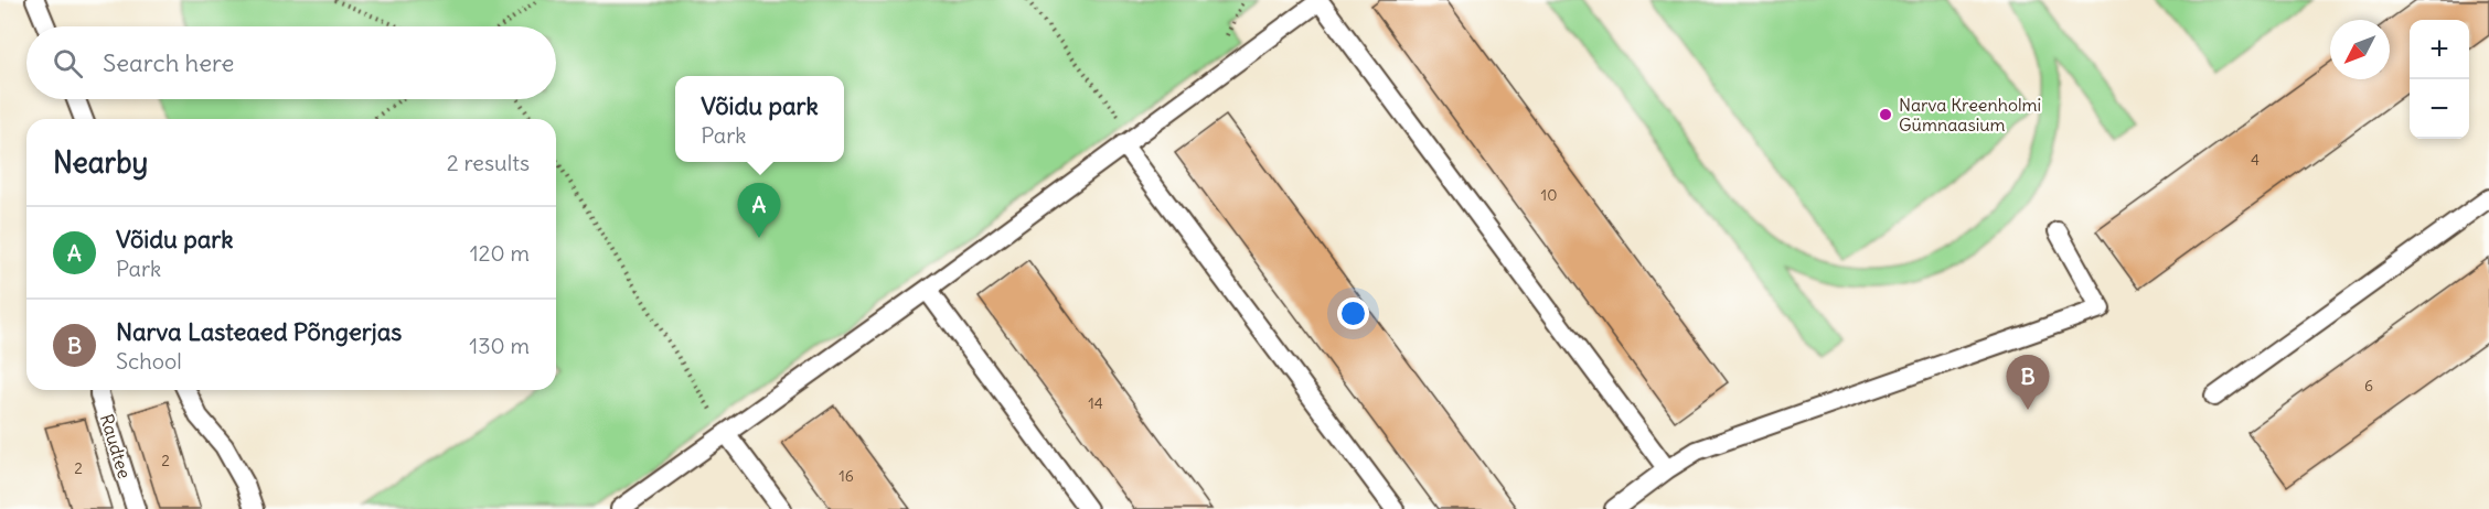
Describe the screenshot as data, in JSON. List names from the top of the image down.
{
  "streets": {
    "lane": ["Raudtee"]
  },
  "places": ["Narva Kreenholmi Gümnaasium"],
  "house_numbers": [
    "4",
    "10",
    "6",
    "14",
    "2",
    "2",
    "16"
  ],
  "north": "bottom left",
  "page": {
    "map_buttons": ["+", "−"],
    "search": "Search here",
    "popup": ["Võidu park", "Park"],
    "heading": ["Nearby", "2 results"],
    "pins": ["A", "B"],
    "list": [
      {
        "mark": "A",
        "name": "Võidu park",
        "note": "Park",
        "value": "120 m"
      },
      {
        "mark": "B",
        "name": "Narva Lasteaed Põngerjas",
        "note": "School",
        "value": "130 m"
      }
    ]
  }
}
